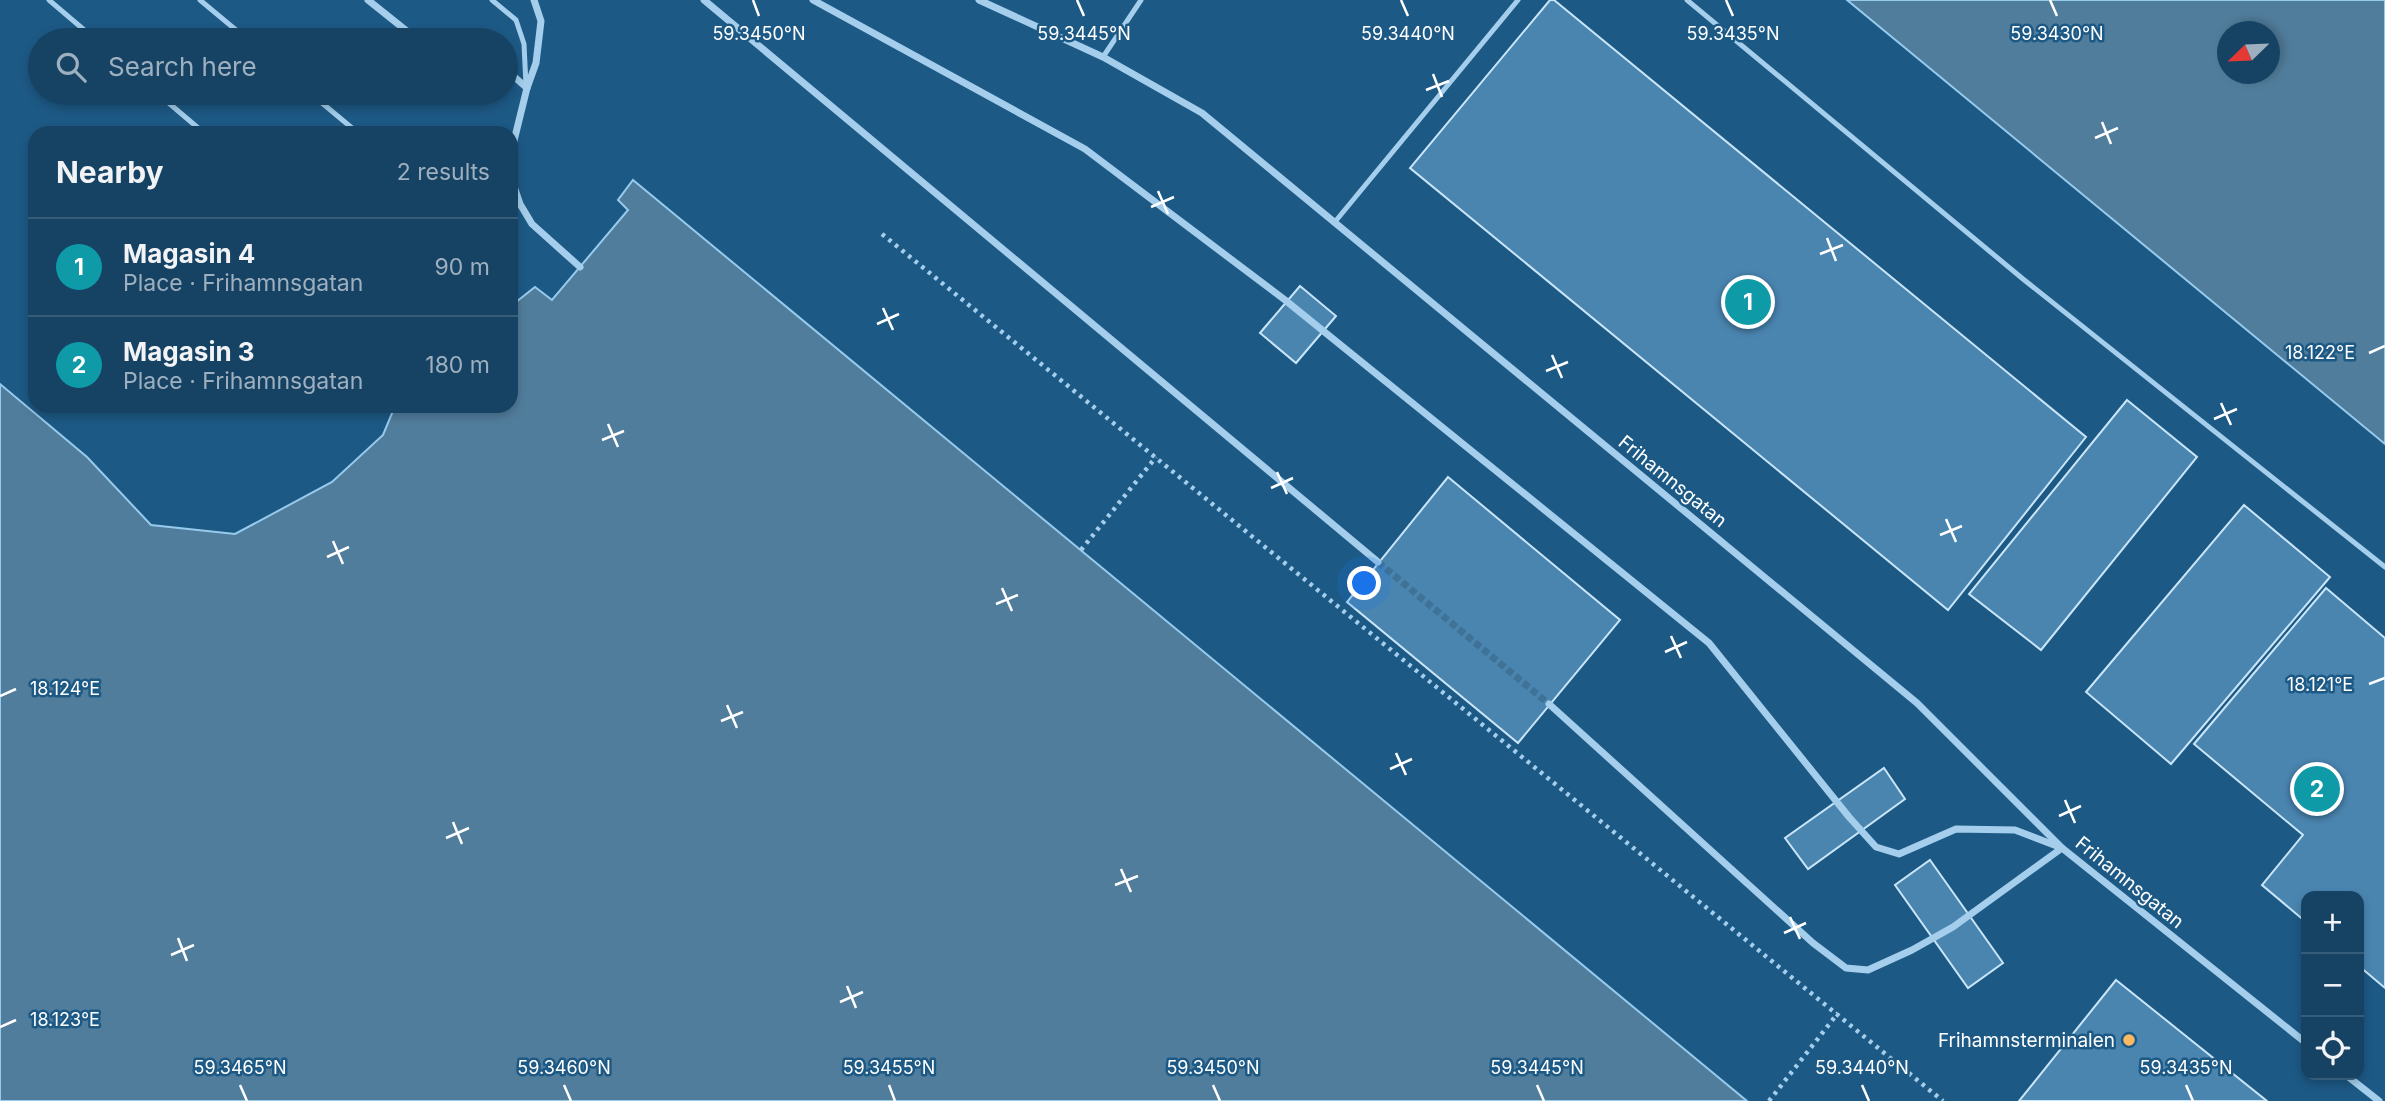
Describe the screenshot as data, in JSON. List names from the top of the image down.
{
  "streets": {
    "street": ["Frihamnsgatan"]
  },
  "places": ["Frihamnsterminalen"],
  "north": "bottom left",
  "page": {
    "search": "Search here",
    "heading": ["Nearby", "2 results"],
    "list": [
      {
        "mark": "1",
        "name": "Magasin 4",
        "note": "Place · Frihamnsgatan",
        "value": "90 m"
      },
      {
        "mark": "2",
        "name": "Magasin 3",
        "note": "Place · Frihamnsgatan",
        "value": "180 m"
      }
    ],
    "pins": ["1", "2"],
    "map_buttons": ["+", "−"]
  },
  "coordinates": [
    "59.3450°N",
    "59.3445°N",
    "59.3440°N",
    "59.3435°N",
    "59.3430°N",
    "18.122°E",
    "18.121°E",
    "18.124°E",
    "18.123°E",
    "59.3465°N",
    "59.3460°N",
    "59.3455°N"
  ]
}
